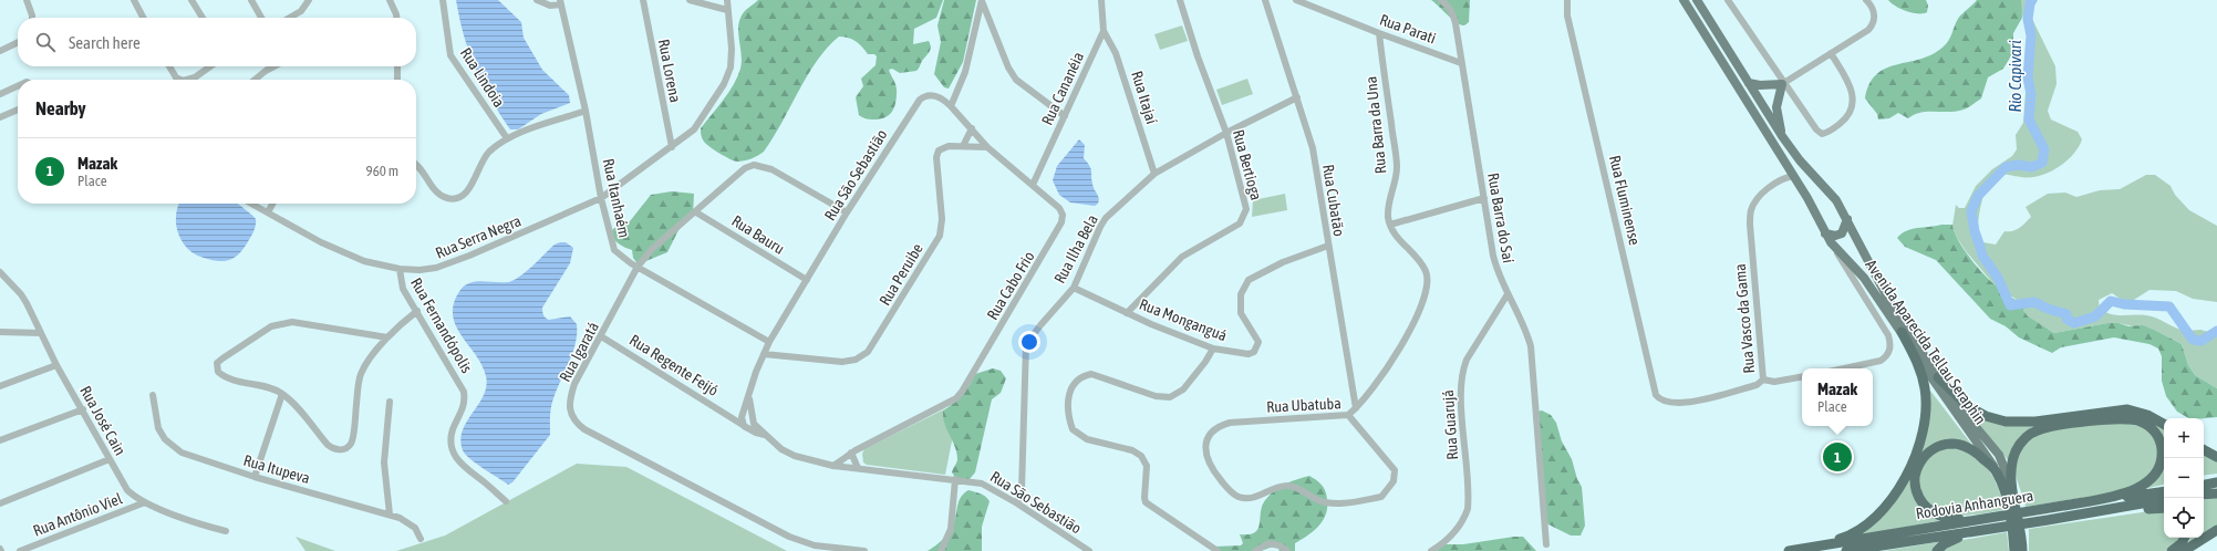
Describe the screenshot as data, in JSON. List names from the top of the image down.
{
  "streets": {
    "highway": ["Avenida Aparecida Tellau Seraphin", "Rodovia Anhanguera"],
    "street": [
      "Rua Parati",
      "Rua Lorena",
      "Rua Lindoia",
      "Rua Cananéia",
      "Rua Itajaí",
      "Rua Barra da Una",
      "Rua Bertioga",
      "Rua São Sebastião",
      "Rua Itanhaém",
      "Rua Cubatão",
      "Rua Fluminense",
      "Rua Barra do Saí",
      "Rua Bauru",
      "Rua Serra Negra",
      "Rua Ilha Bela",
      "Rua Peruibe",
      "Rua Cabo Frio",
      "Rua Vasco da Gama",
      "Rua Monganguá",
      "Rua Fernandópolis",
      "Rua Igaratá",
      "Rua Regente Feijó",
      "Rua Ubatuba",
      "Rua José Cain",
      "Rua Guarujá",
      "Rua Itupeva",
      "Rua Antônio Viel"
    ]
  },
  "crossings": [
    ["Rua Parati", "Rua Barra da Una"],
    ["Rua Parati", "Rua Barra do Saí"],
    ["Rua Lorena", "Rua Serra Negra"],
    ["Rua Cananéia", "Rua Itajaí"],
    ["Rua Cananéia", "Rua Cabo Frio"],
    ["Rua Itajaí", "Rua Ilha Bela"],
    ["Rua Bertioga", "Rua Ilha Bela"],
    ["Rua Bertioga", "Rua Monganguá"],
    ["Rua São Sebastião", "Rua Itanhaém"],
    ["Rua São Sebastião", "Rua Bauru"],
    ["Rua São Sebastião", "Rua Ilha Bela"],
    ["Rua São Sebastião", "Rua Peruibe"],
    ["Rua São Sebastião", "Rua Cabo Frio"],
    ["Rua São Sebastião", "Rua Igaratá"],
    ["Rua São Sebastião", "Rua Regente Feijó"],
    ["Rua Itanhaém", "Rua Serra Negra"],
    ["Rua Itanhaém", "Rua Igaratá"],
    ["Rua Cubatão", "Rua Ilha Bela"],
    ["Rua Cubatão", "Rua Monganguá"],
    ["Rua Fluminense", "Rua Vasco da Gama"],
    ["Rua Barra do Saí", "Rua Guarujá"],
    ["Rua Bauru", "Rua Igaratá"],
    ["Rua Serra Negra", "Rua Fernandópolis"],
    ["Rua Ilha Bela", "Rua Monganguá"],
    ["Rua Peruibe", "Rua Cabo Frio"],
    ["Rua Vasco da Gama", "Avenida Aparecida Tellau Seraphin"],
    ["Rua Igaratá", "Rua Regente Feijó"],
    ["Rua José Cain", "Rua Antônio Viel"]
  ],
  "water": ["Rio Capivari"],
  "page": {
    "search": "Search here",
    "heading": "Nearby",
    "list": [
      {
        "mark": "1",
        "name": "Mazak",
        "note": "Place",
        "value": "960 m"
      }
    ],
    "popup": ["Mazak", "Place"],
    "map_buttons": ["+", "−"],
    "pins": "1"
  }
}
